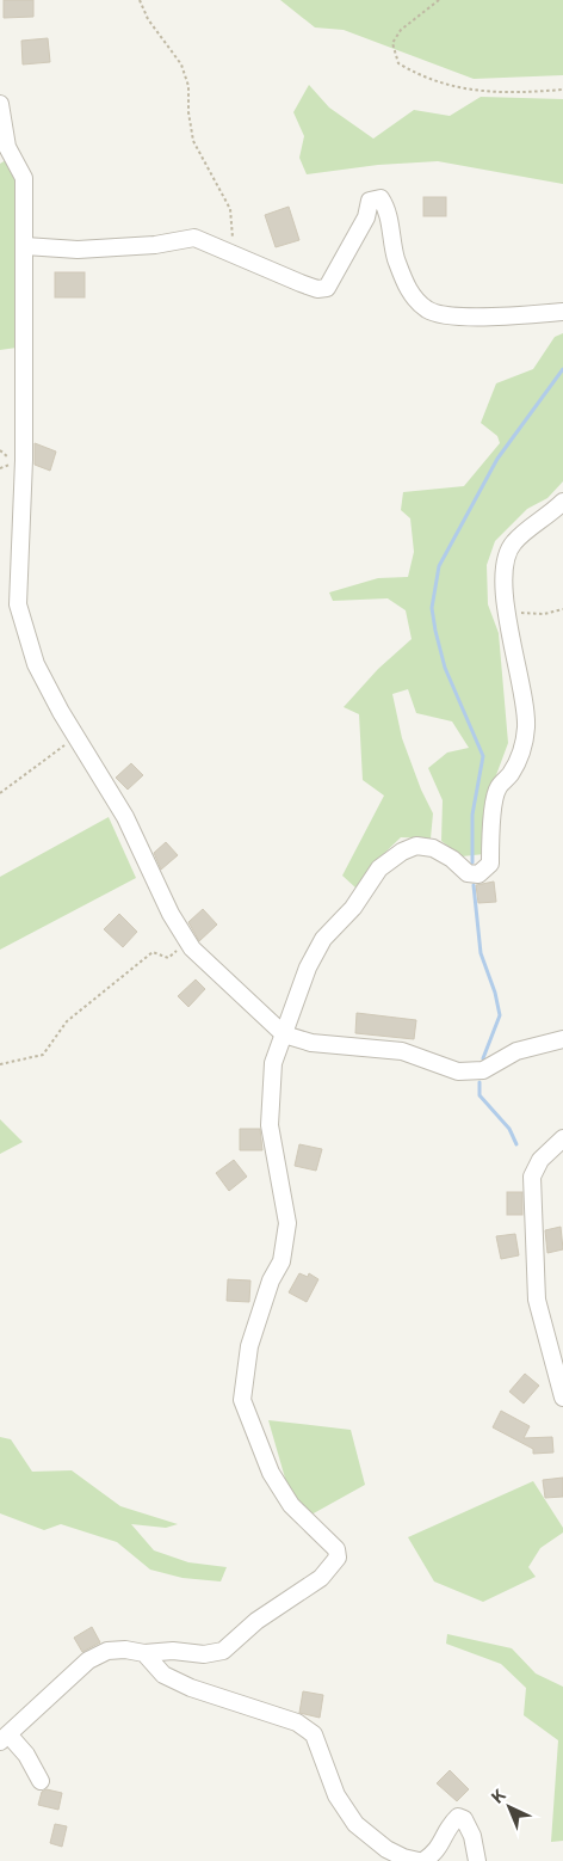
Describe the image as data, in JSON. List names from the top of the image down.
{
  "north": "top left"
}
